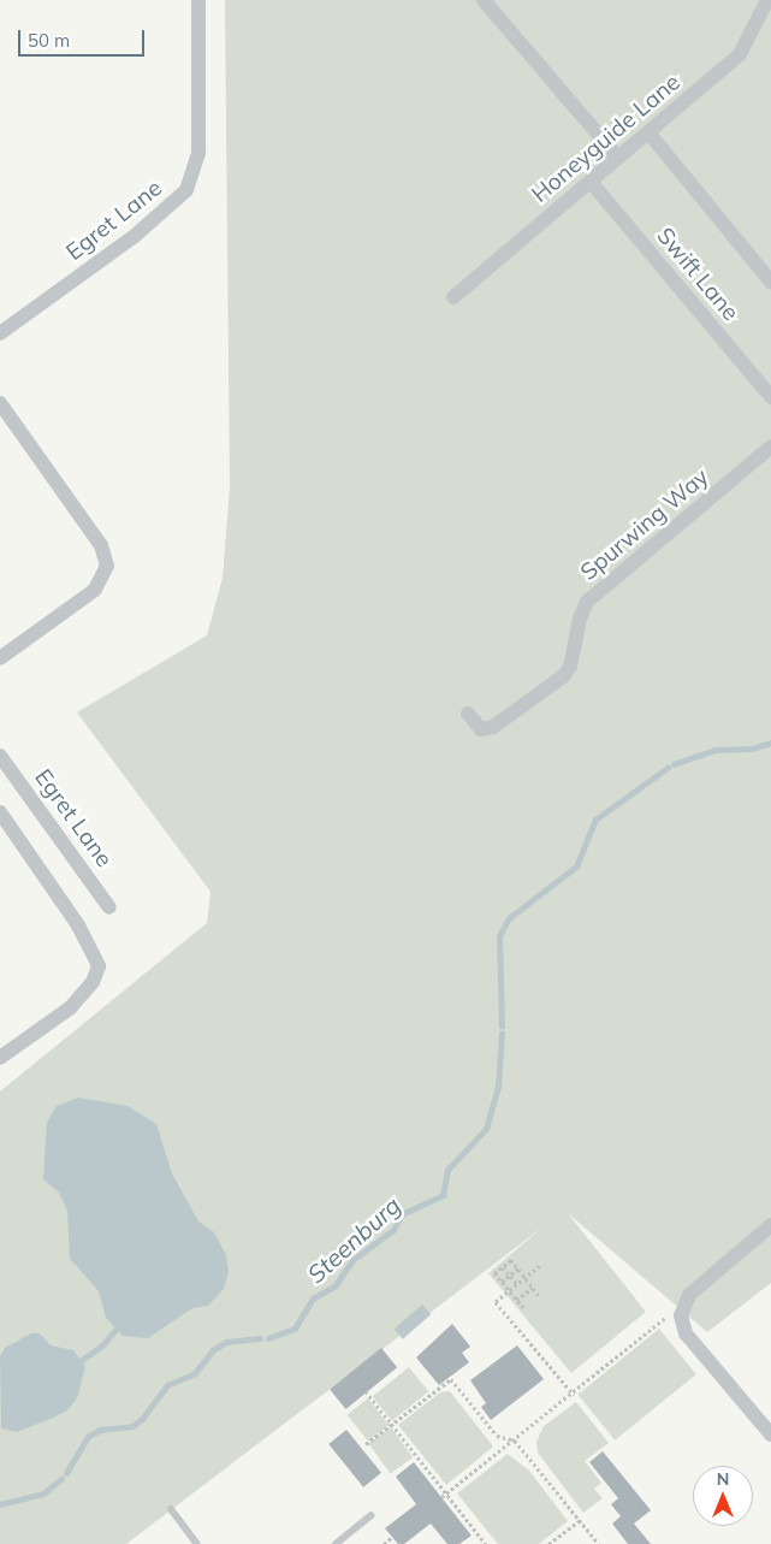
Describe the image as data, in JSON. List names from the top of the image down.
{
  "streets": {
    "street": [
      "Honeyguide Lane",
      "Egret Lane",
      "Swift Lane",
      "Spurwing Way"
    ]
  },
  "crossings": [
    ["Honeyguide Lane", "Swift Lane"]
  ],
  "water": ["Steenburg"],
  "scale_bar": "50 m",
  "north": "top"
}
